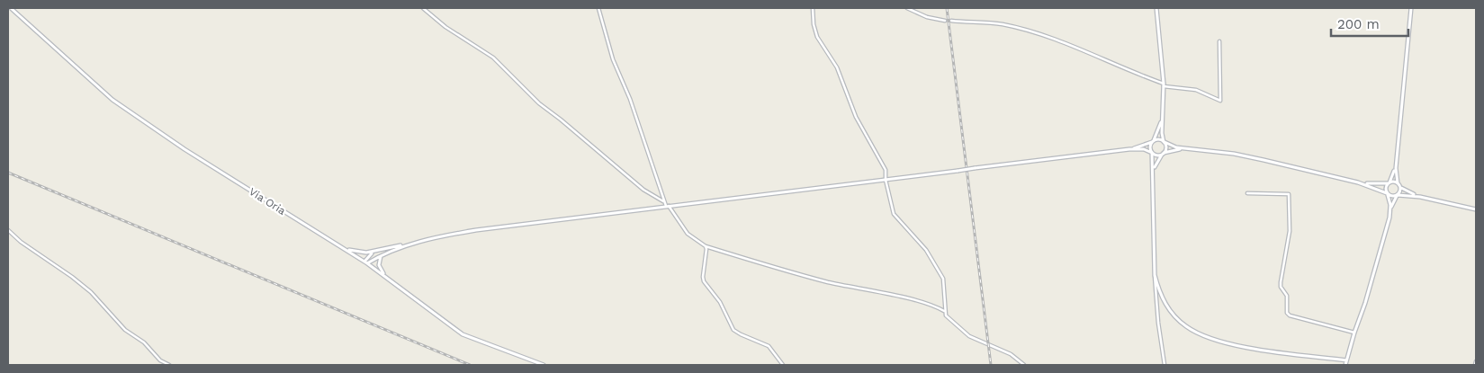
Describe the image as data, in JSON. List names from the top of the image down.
{
  "streets": {
    "main road": ["Via Oria"]
  },
  "scale_bar": "200 m"
}
